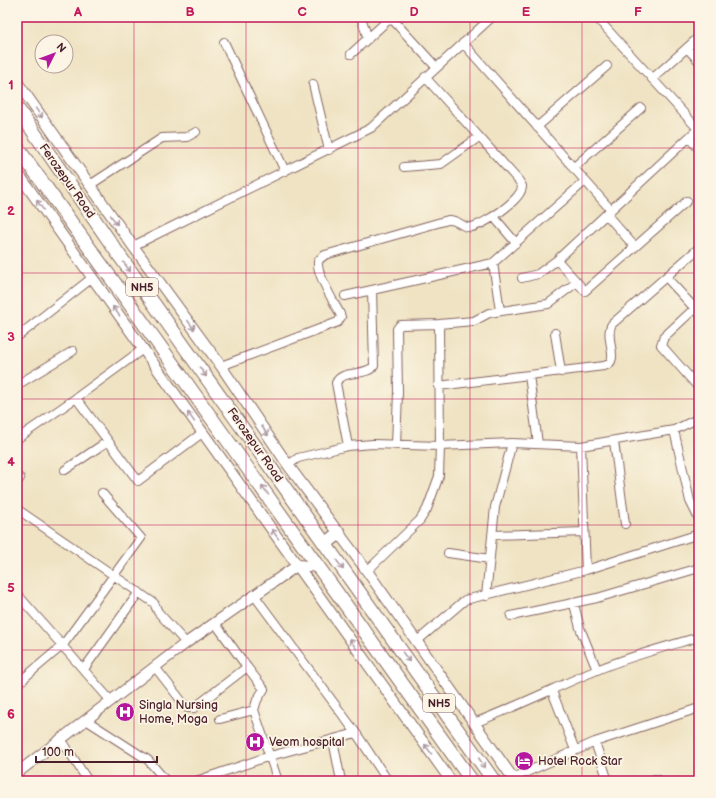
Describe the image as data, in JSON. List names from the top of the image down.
{
  "streets": {
    "highway": ["Ferozepur Road", "NH5"]
  },
  "places": {
    "hospital": ["Singla Nursing Home, Moga", "Veom hospital"],
    "hotel": ["Hotel Rock Star"]
  },
  "scale_bar": "100 m",
  "north": "top right",
  "grid": {
    "columns": [
      "A",
      "B",
      "C",
      "D",
      "E",
      "F"
    ],
    "rows": [
      "1",
      "2",
      "3",
      "4",
      "5",
      "6"
    ]
  }
}
